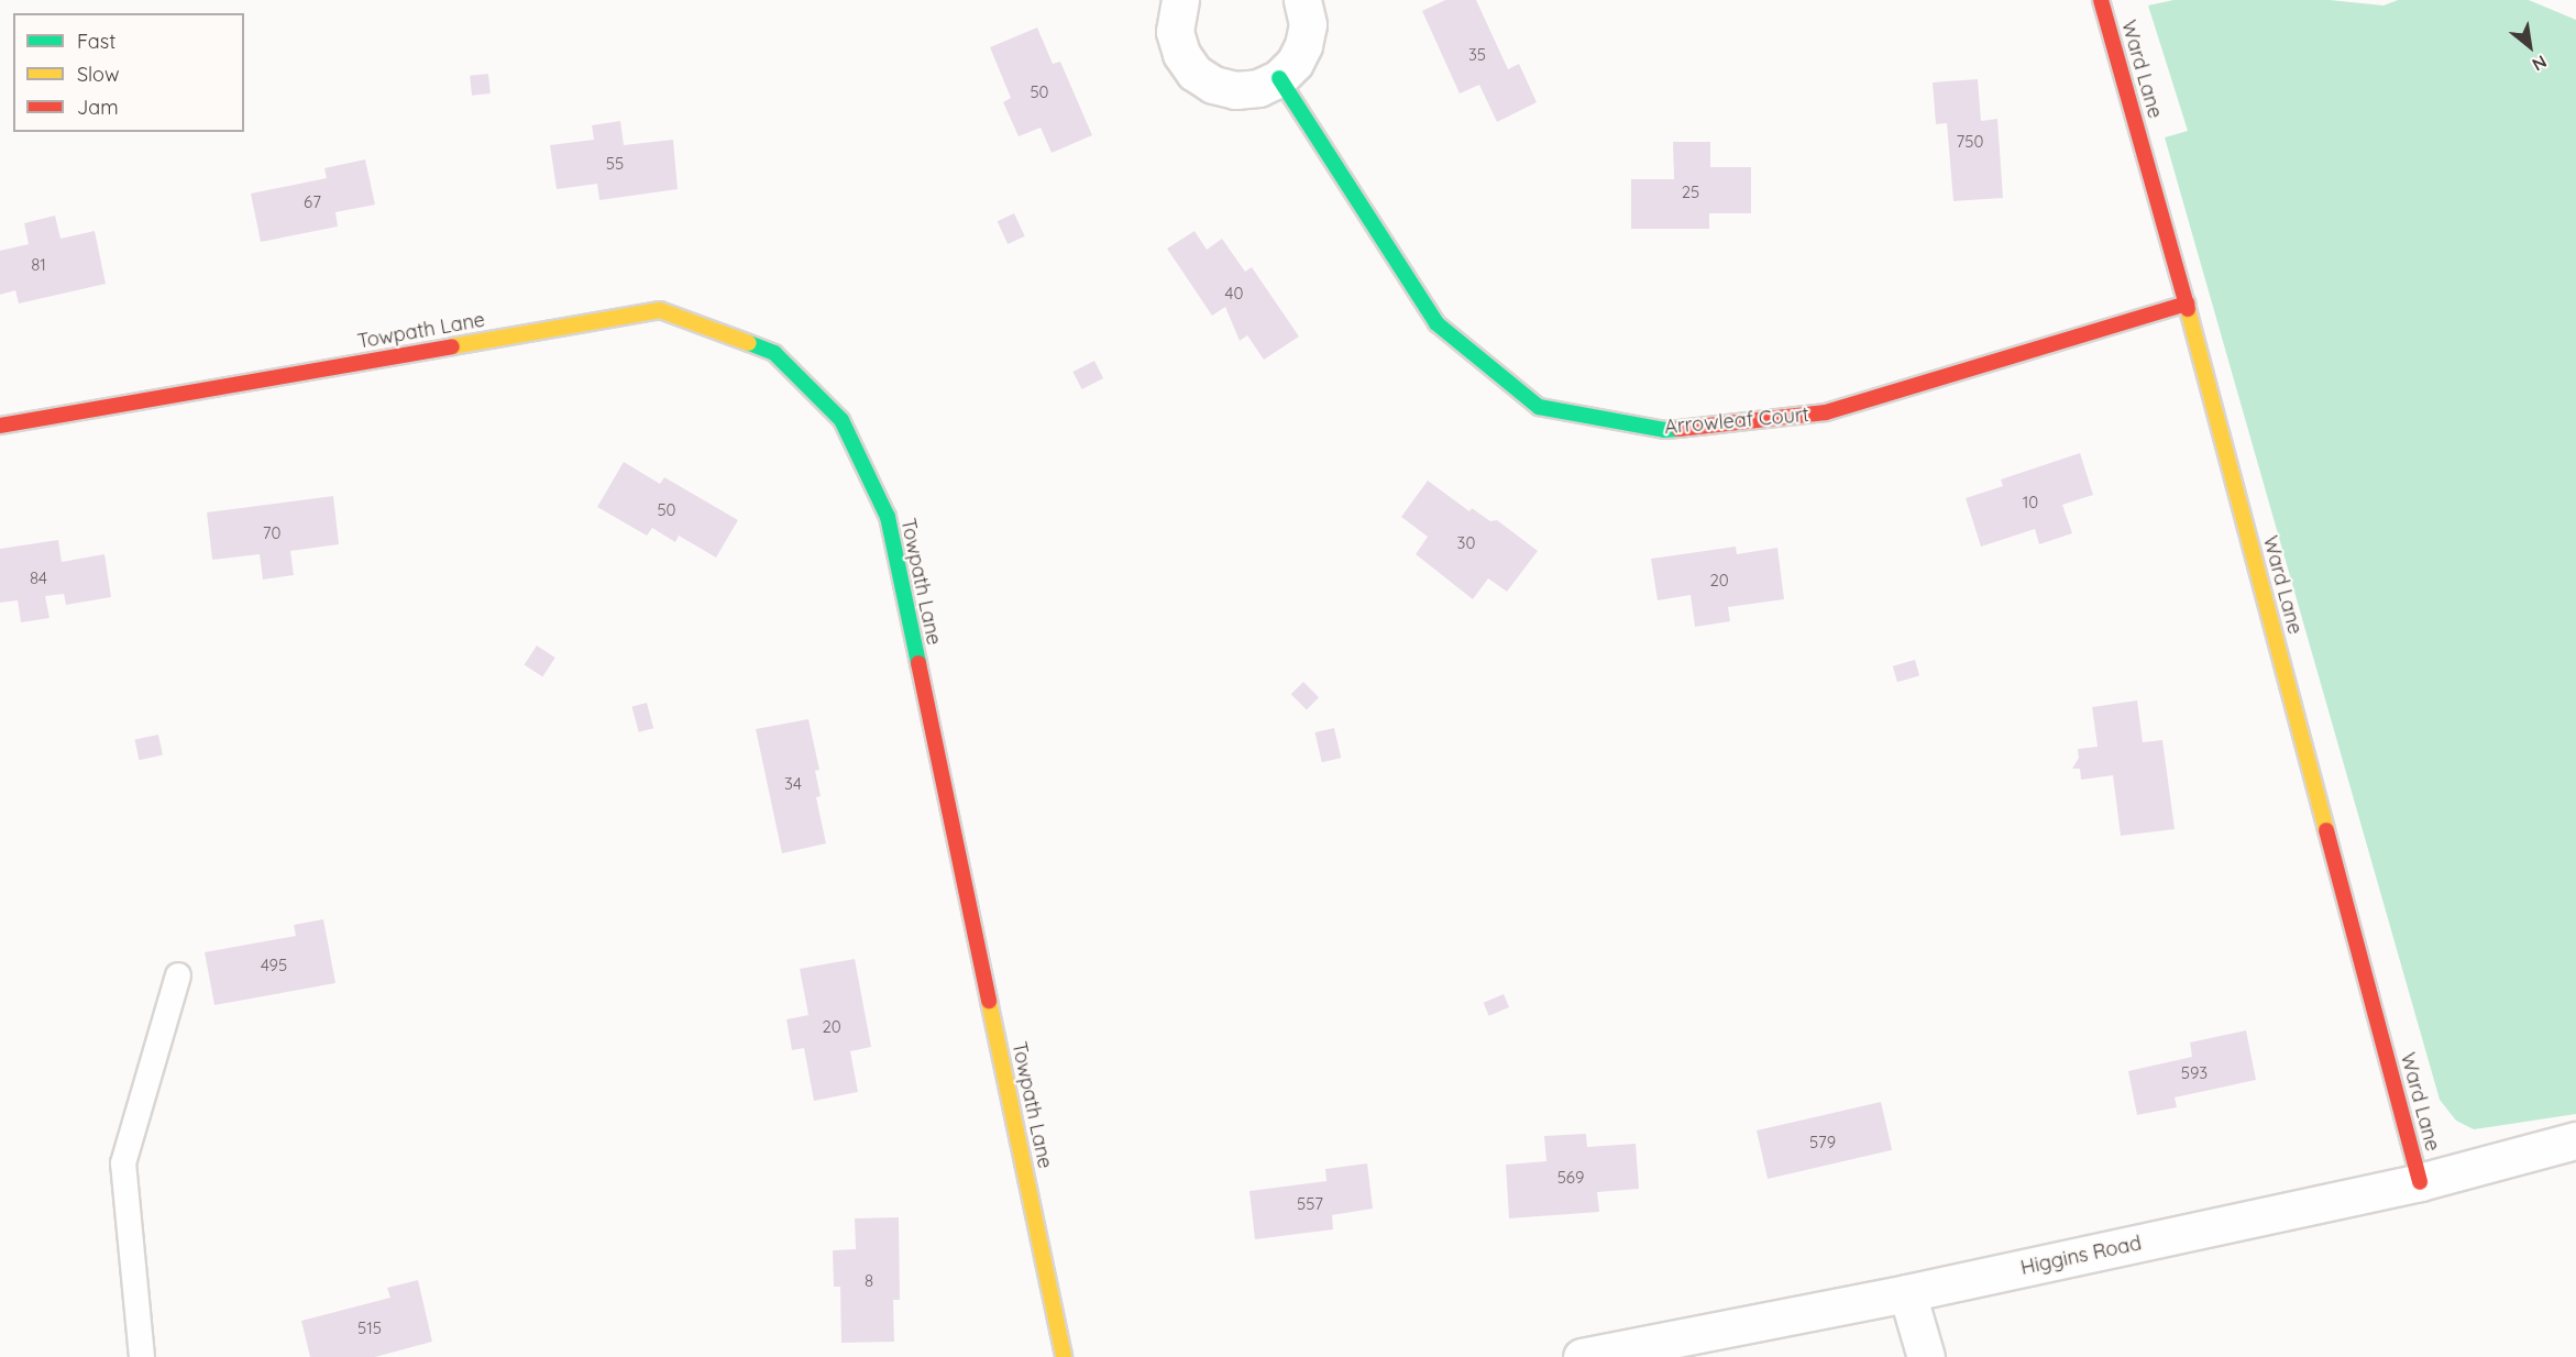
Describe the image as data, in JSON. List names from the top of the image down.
{
  "streets": {
    "street": [
      "Ward Lane",
      "Towpath Lane",
      "Arrowleaf Court",
      "Higgins Road"
    ]
  },
  "crossings": [
    ["Ward Lane", "Arrowleaf Court"],
    ["Ward Lane", "Higgins Road"]
  ],
  "house_numbers": [
    "35",
    "50",
    "750",
    "55",
    "25",
    "67",
    "81",
    "40",
    "10",
    "50",
    "70",
    "30",
    "84",
    "20",
    "34",
    "495",
    "20",
    "593",
    "579",
    "569",
    "557",
    "8",
    "515"
  ],
  "legend": ["Fast", "Slow", "Jam"],
  "north": "bottom right"
}
